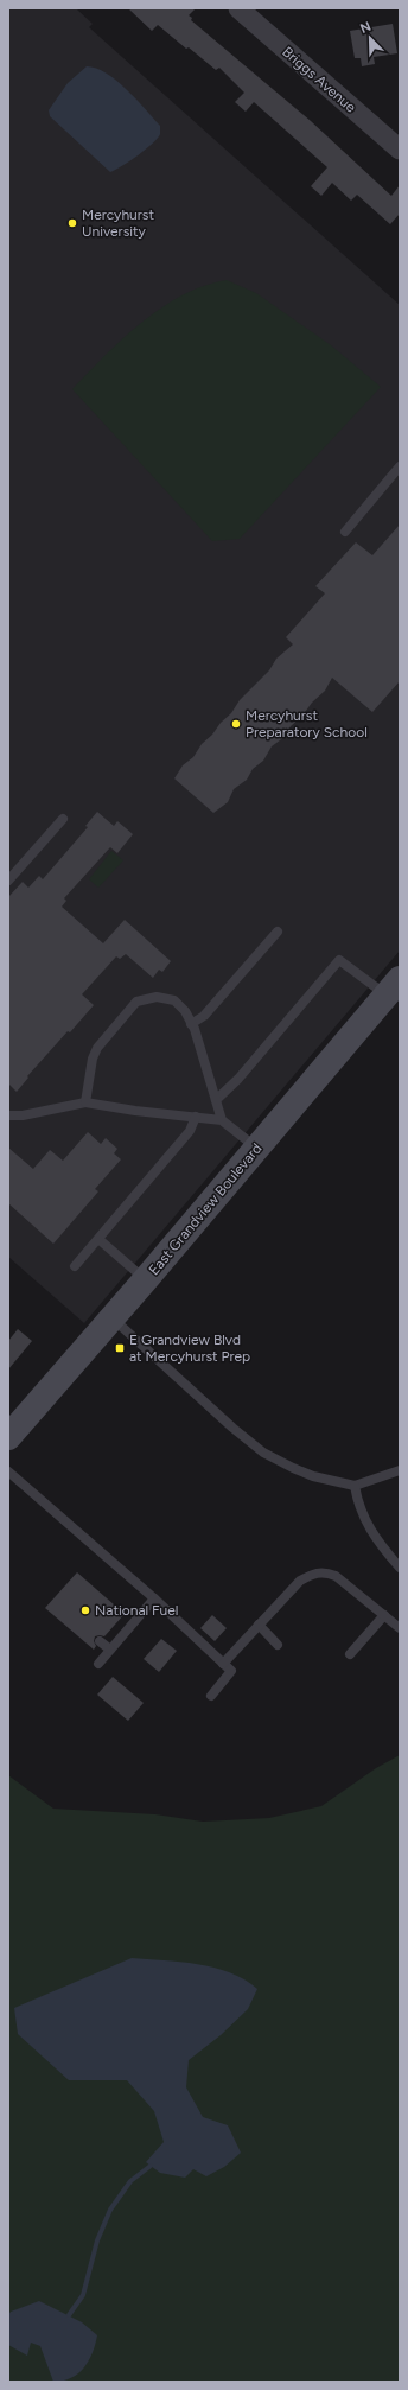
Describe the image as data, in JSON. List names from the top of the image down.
{
  "streets": {
    "street": ["Briggs Avenue", "East Grandview Boulevard"]
  },
  "places": {
    "other": ["Mercyhurst University", "Mercyhurst Preparatory School", "National Fuel"],
    "transit": ["E Grandview Blvd at Mercyhurst Prep"]
  },
  "north": "top left"
}
